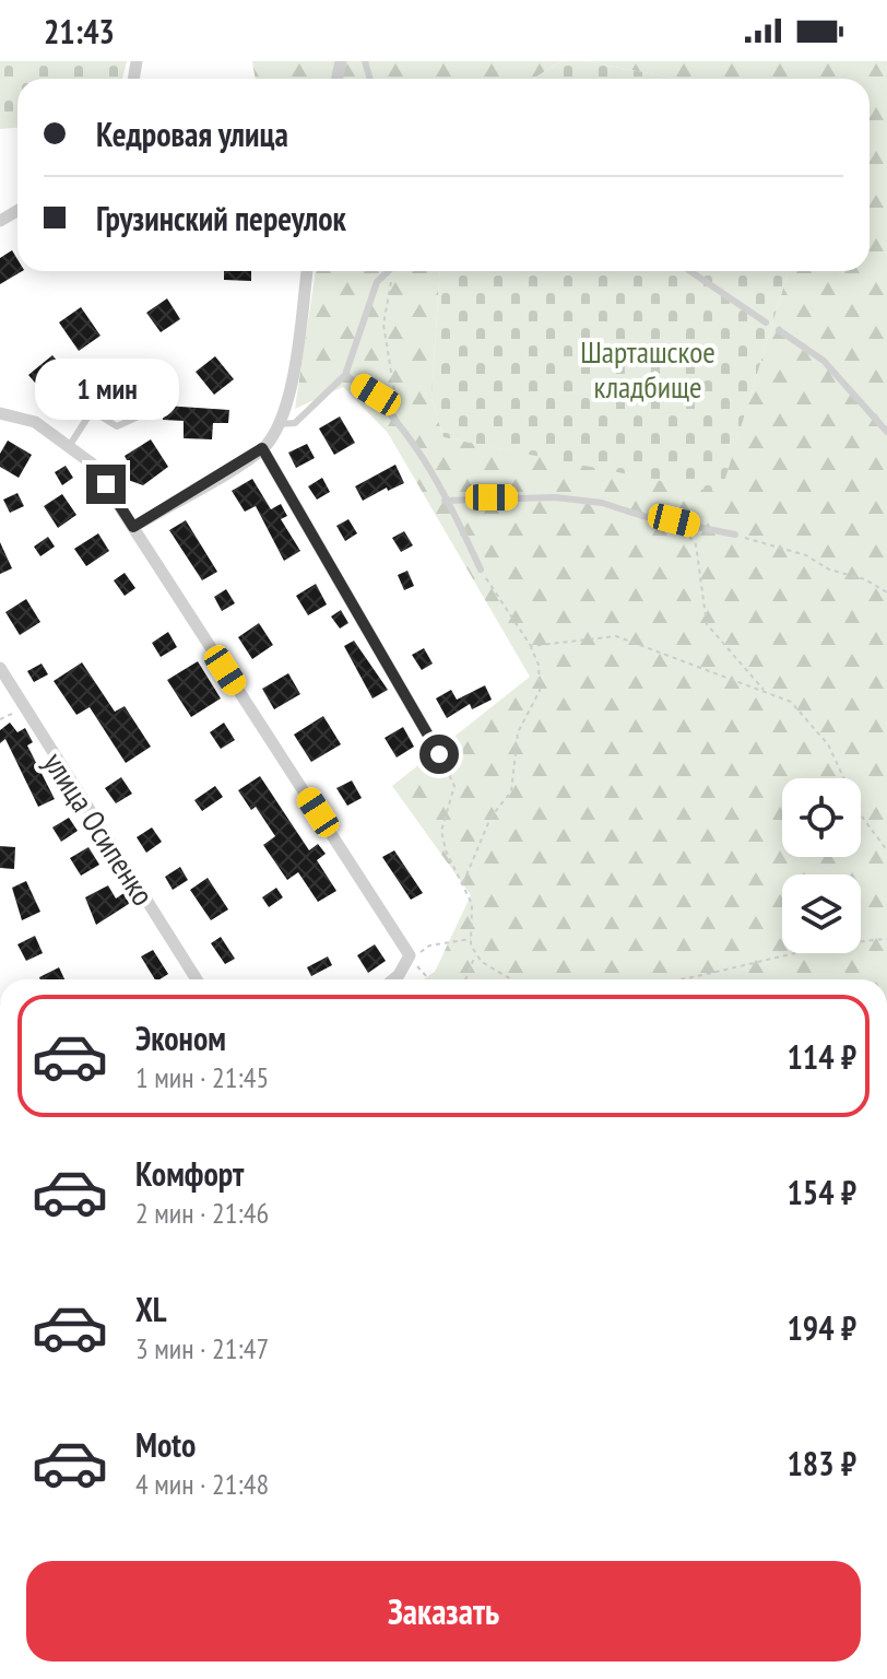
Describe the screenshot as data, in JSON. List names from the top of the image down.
{
  "streets": {
    "street": ["улица Осипенко"]
  },
  "parks": ["Шарташское кладбище"],
  "page": {
    "status": "21:43",
    "banner": ["Кедровая улица", "Грузинский переулок"],
    "bubble": "1 мин",
    "list": [
      {
        "name": "Эконом",
        "note": "1 мин · 21:45",
        "value": "114 ₽"
      },
      {
        "name": "Комфорт",
        "note": "2 мин · 21:46",
        "value": "154 ₽"
      },
      {
        "name": "XL",
        "note": "3 мин · 21:47",
        "value": "194 ₽"
      },
      {
        "name": "Moto",
        "note": "4 мин · 21:48",
        "value": "183 ₽"
      }
    ],
    "buttons": "Заказать"
  }
}
